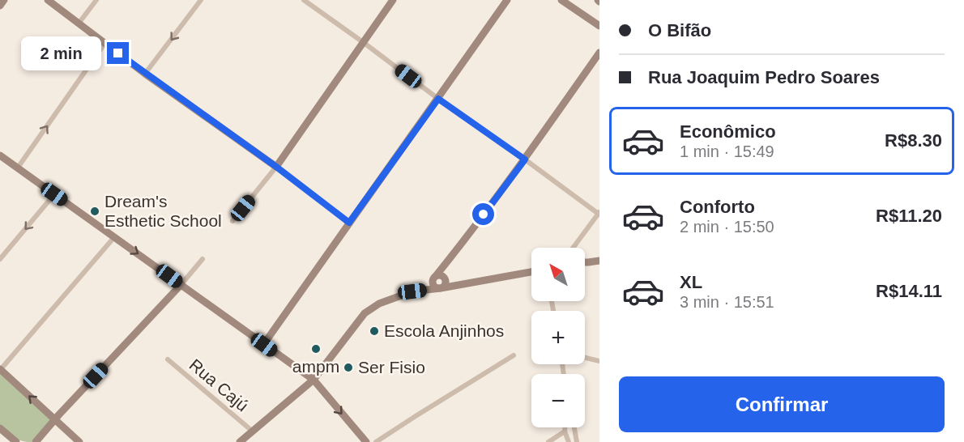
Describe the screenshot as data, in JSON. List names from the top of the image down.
{
  "streets": {
    "street": ["Rua Cajú"]
  },
  "places": [
    "Dream's Esthetic School",
    "Escola Anjinhos",
    "ampm",
    "Ser Fisio"
  ],
  "north": "top left",
  "page": {
    "banner": ["O Bifão", "Rua Joaquim Pedro Soares"],
    "bubble": "2 min",
    "list": [
      {
        "name": "Econômico",
        "note": "1 min · 15:49",
        "value": "R$8.30"
      },
      {
        "name": "Conforto",
        "note": "2 min · 15:50",
        "value": "R$11.20"
      },
      {
        "name": "XL",
        "note": "3 min · 15:51",
        "value": "R$14.11"
      }
    ],
    "map_buttons": ["+", "−"],
    "buttons": "Confirmar"
  }
}
